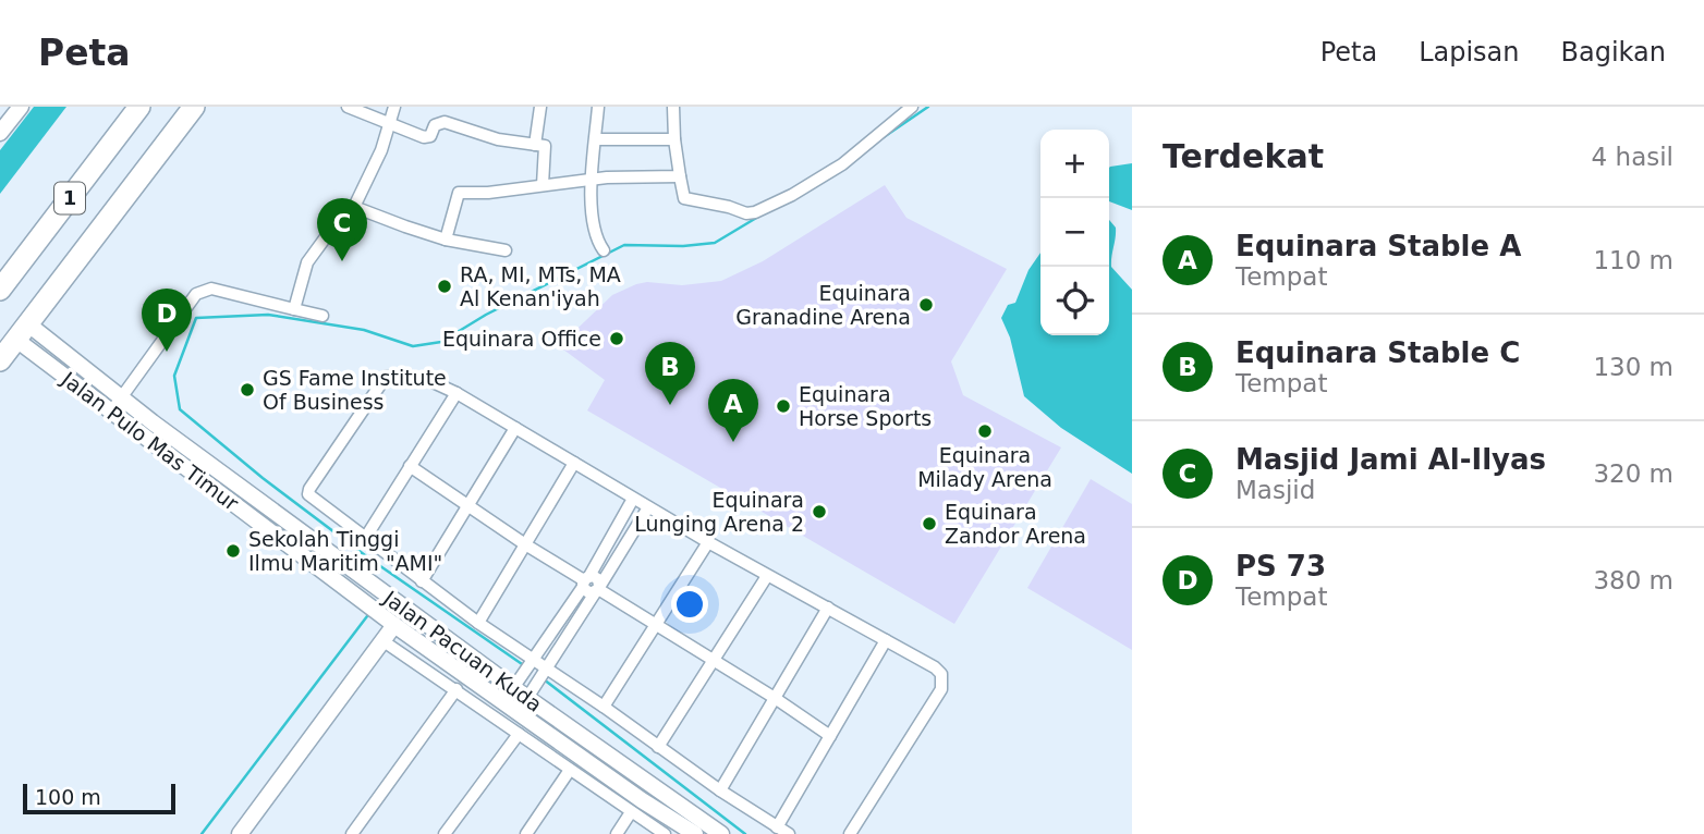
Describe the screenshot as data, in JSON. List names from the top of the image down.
{
  "streets": {
    "highway": ["1"],
    "street": ["Jalan Pulo Mas Timur", "Jalan Pacuan Kuda"]
  },
  "crossings": [
    ["1", "Jalan Pacuan Kuda"],
    ["Jalan Pulo Mas Timur", "Jalan Pacuan Kuda"]
  ],
  "places": [
    "RA, MI, MTs, MA Al Kenan'iyah",
    "Equinara Granadine Arena",
    "Equinara Office",
    "GS Fame Institute Of Business",
    "Equinara Horse Sports",
    "Equinara Milady Arena",
    "Equinara Lunging Arena 2",
    "Equinara Zandor Arena",
    "Sekolah Tinggi Ilmu Maritim \"AMI\""
  ],
  "scale_bar": "100 m",
  "page": {
    "header": "Peta",
    "nav": ["Peta", "Lapisan", "Bagikan"],
    "heading": ["Terdekat", "4 hasil"],
    "map_buttons": ["+", "−"],
    "pins": [
      "C",
      "D",
      "B",
      "A"
    ],
    "list": [
      {
        "mark": "A",
        "name": "Equinara Stable A",
        "note": "Tempat",
        "value": "110 m"
      },
      {
        "mark": "B",
        "name": "Equinara Stable C",
        "note": "Tempat",
        "value": "130 m"
      },
      {
        "mark": "C",
        "name": "Masjid Jami Al-Ilyas",
        "note": "Masjid",
        "value": "320 m"
      },
      {
        "mark": "D",
        "name": "PS 73",
        "note": "Tempat",
        "value": "380 m"
      }
    ],
    "scale": "100 m"
  }
}
